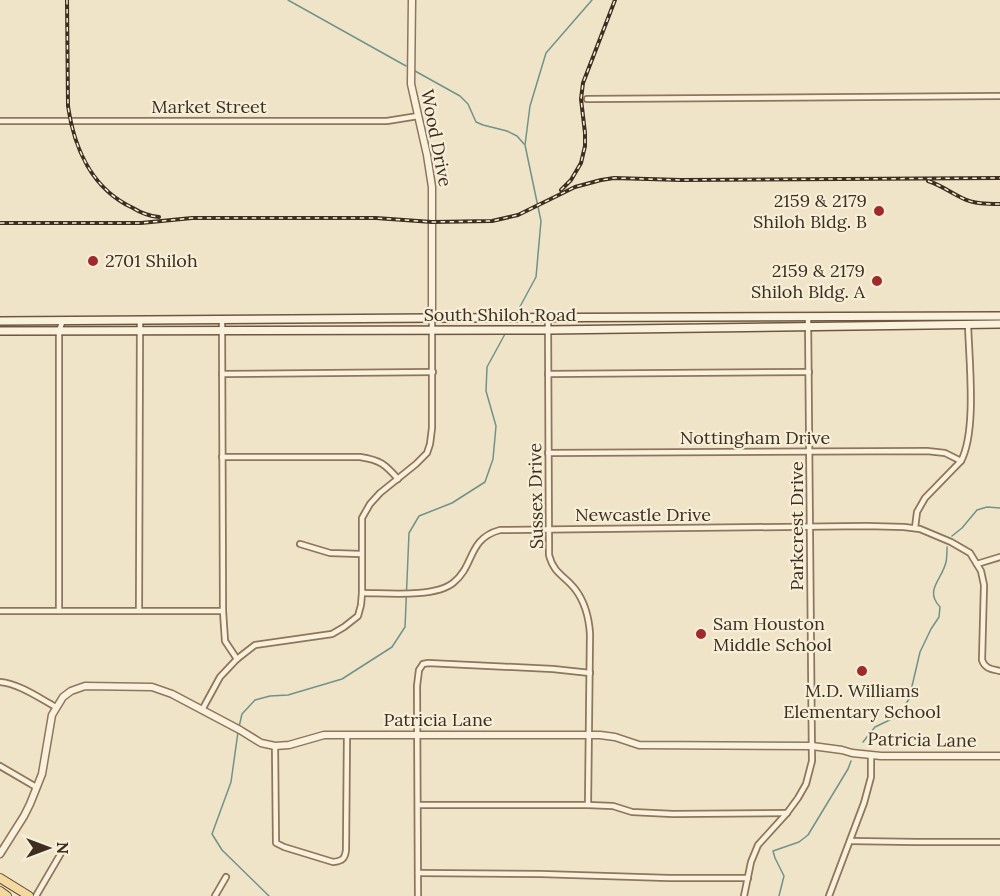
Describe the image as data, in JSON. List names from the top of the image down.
{
  "streets": {
    "main road": ["South Shiloh Road"],
    "street": [
      "Market Street",
      "Wood Drive",
      "Nottingham Drive",
      "Sussex Drive",
      "Newcastle Drive",
      "Parkcrest Drive",
      "Patricia Lane"
    ]
  },
  "crossings": [
    ["Market Street", "Wood Drive"],
    ["Wood Drive", "South Shiloh Road"],
    ["South Shiloh Road", "Sussex Drive"],
    ["South Shiloh Road", "Parkcrest Drive"],
    ["Nottingham Drive", "Sussex Drive"],
    ["Nottingham Drive", "Parkcrest Drive"],
    ["Sussex Drive", "Newcastle Drive"],
    ["Sussex Drive", "Patricia Lane"],
    ["Newcastle Drive", "Parkcrest Drive"],
    ["Parkcrest Drive", "Patricia Lane"]
  ],
  "places": [
    "2159 & 2179 Shiloh Bldg. B",
    "2701 Shiloh",
    "2159 & 2179 Shiloh Bldg. A",
    "Sam Houston Middle School",
    "M.D. Williams Elementary School"
  ],
  "north": "right"
}
